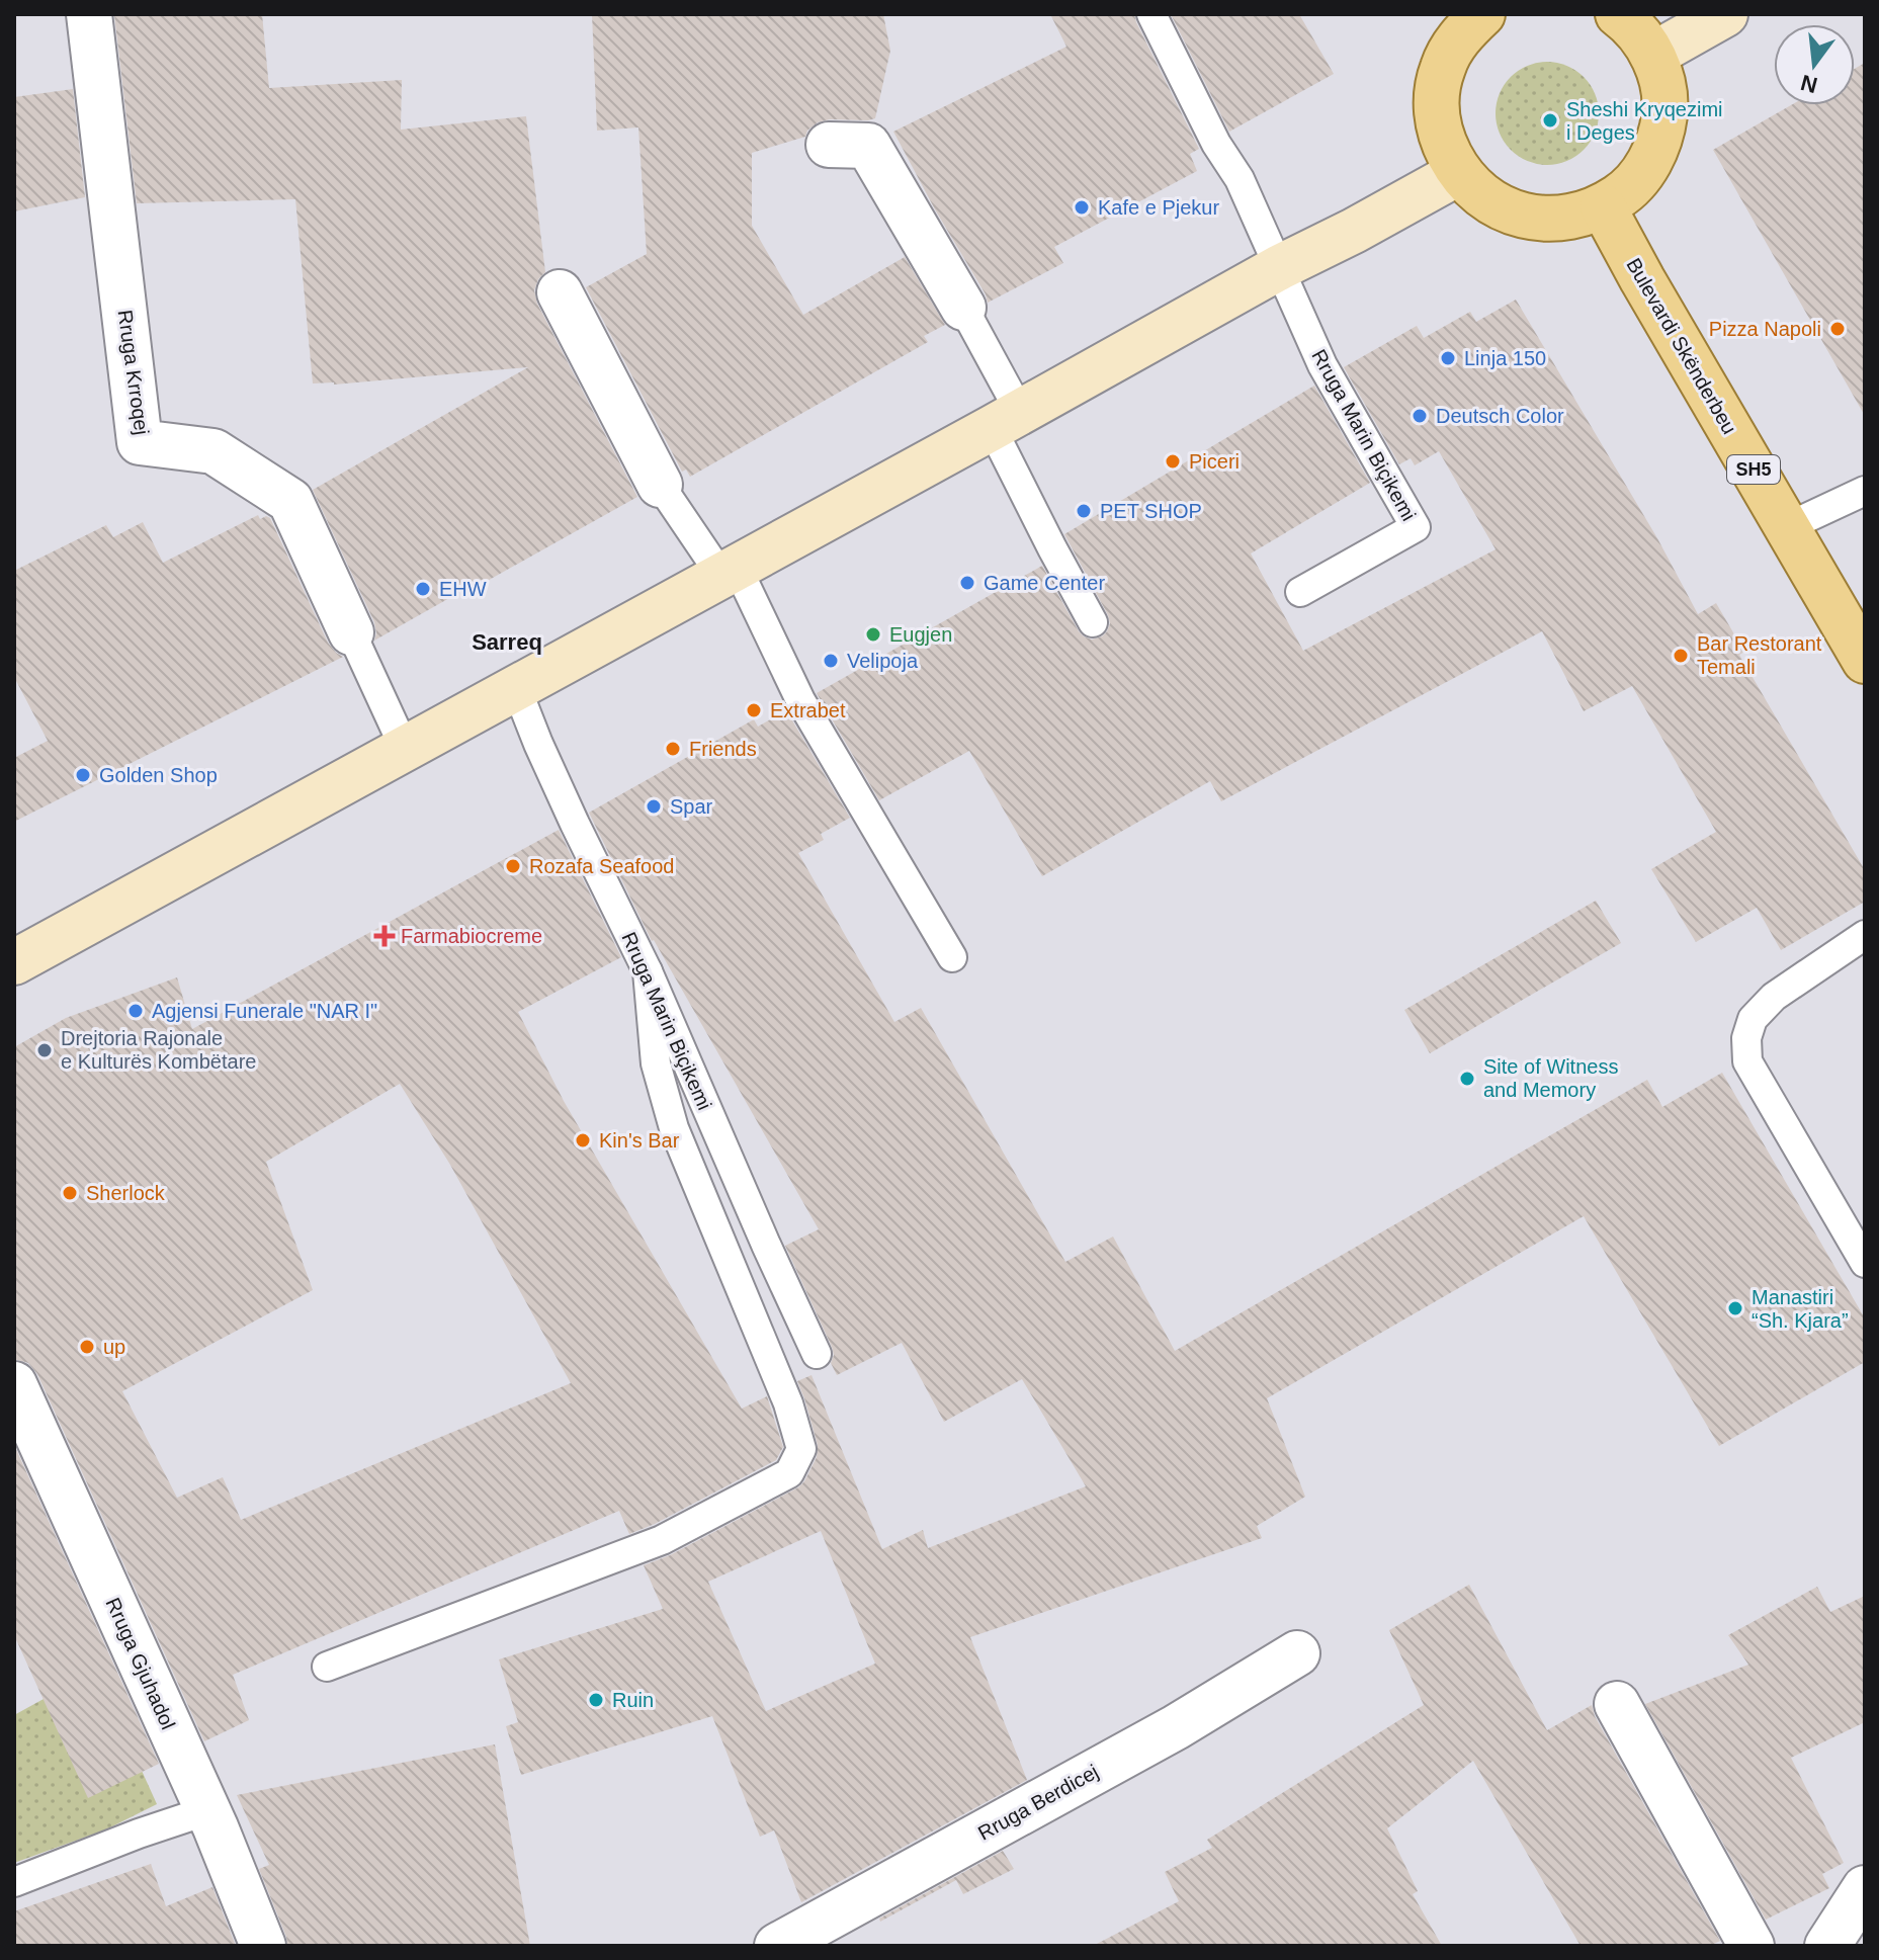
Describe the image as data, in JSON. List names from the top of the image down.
{
  "streets": {
    "main road": ["Bulevardi Skënderbeu", "SH5"],
    "street": ["Rruga Krroqej", "Rruga Gjuhadol", "Rruga Berdicej"],
    "lane": ["Rruga Marin Biçikemi"]
  },
  "districts": ["Sarreq"],
  "places": {
    "other": [
      "Sheshi Kryqezimi i Deges",
      "Kafe e Pjekur",
      "Pizza Napoli",
      "Linja 150",
      "Deutsch Color",
      "Piceri",
      "PET SHOP",
      "Game Center",
      "EHW",
      "Eugjen",
      "Bar Restorant Temali",
      "Velipoja",
      "Extrabet",
      "Friends",
      "Golden Shop",
      "Spar",
      "Rozafa Seafood",
      "Agjensi Funerale \"NAR I\"",
      "Drejtoria Rajonale e Kulturës Kombëtare",
      "Site of Witness and Memory",
      "Kin's Bar",
      "Sherlock",
      "Manastiri “Sh. Kjara”",
      "up",
      "Ruin"
    ],
    "health": ["Farmabiocreme"]
  },
  "north": "bottom"
}
